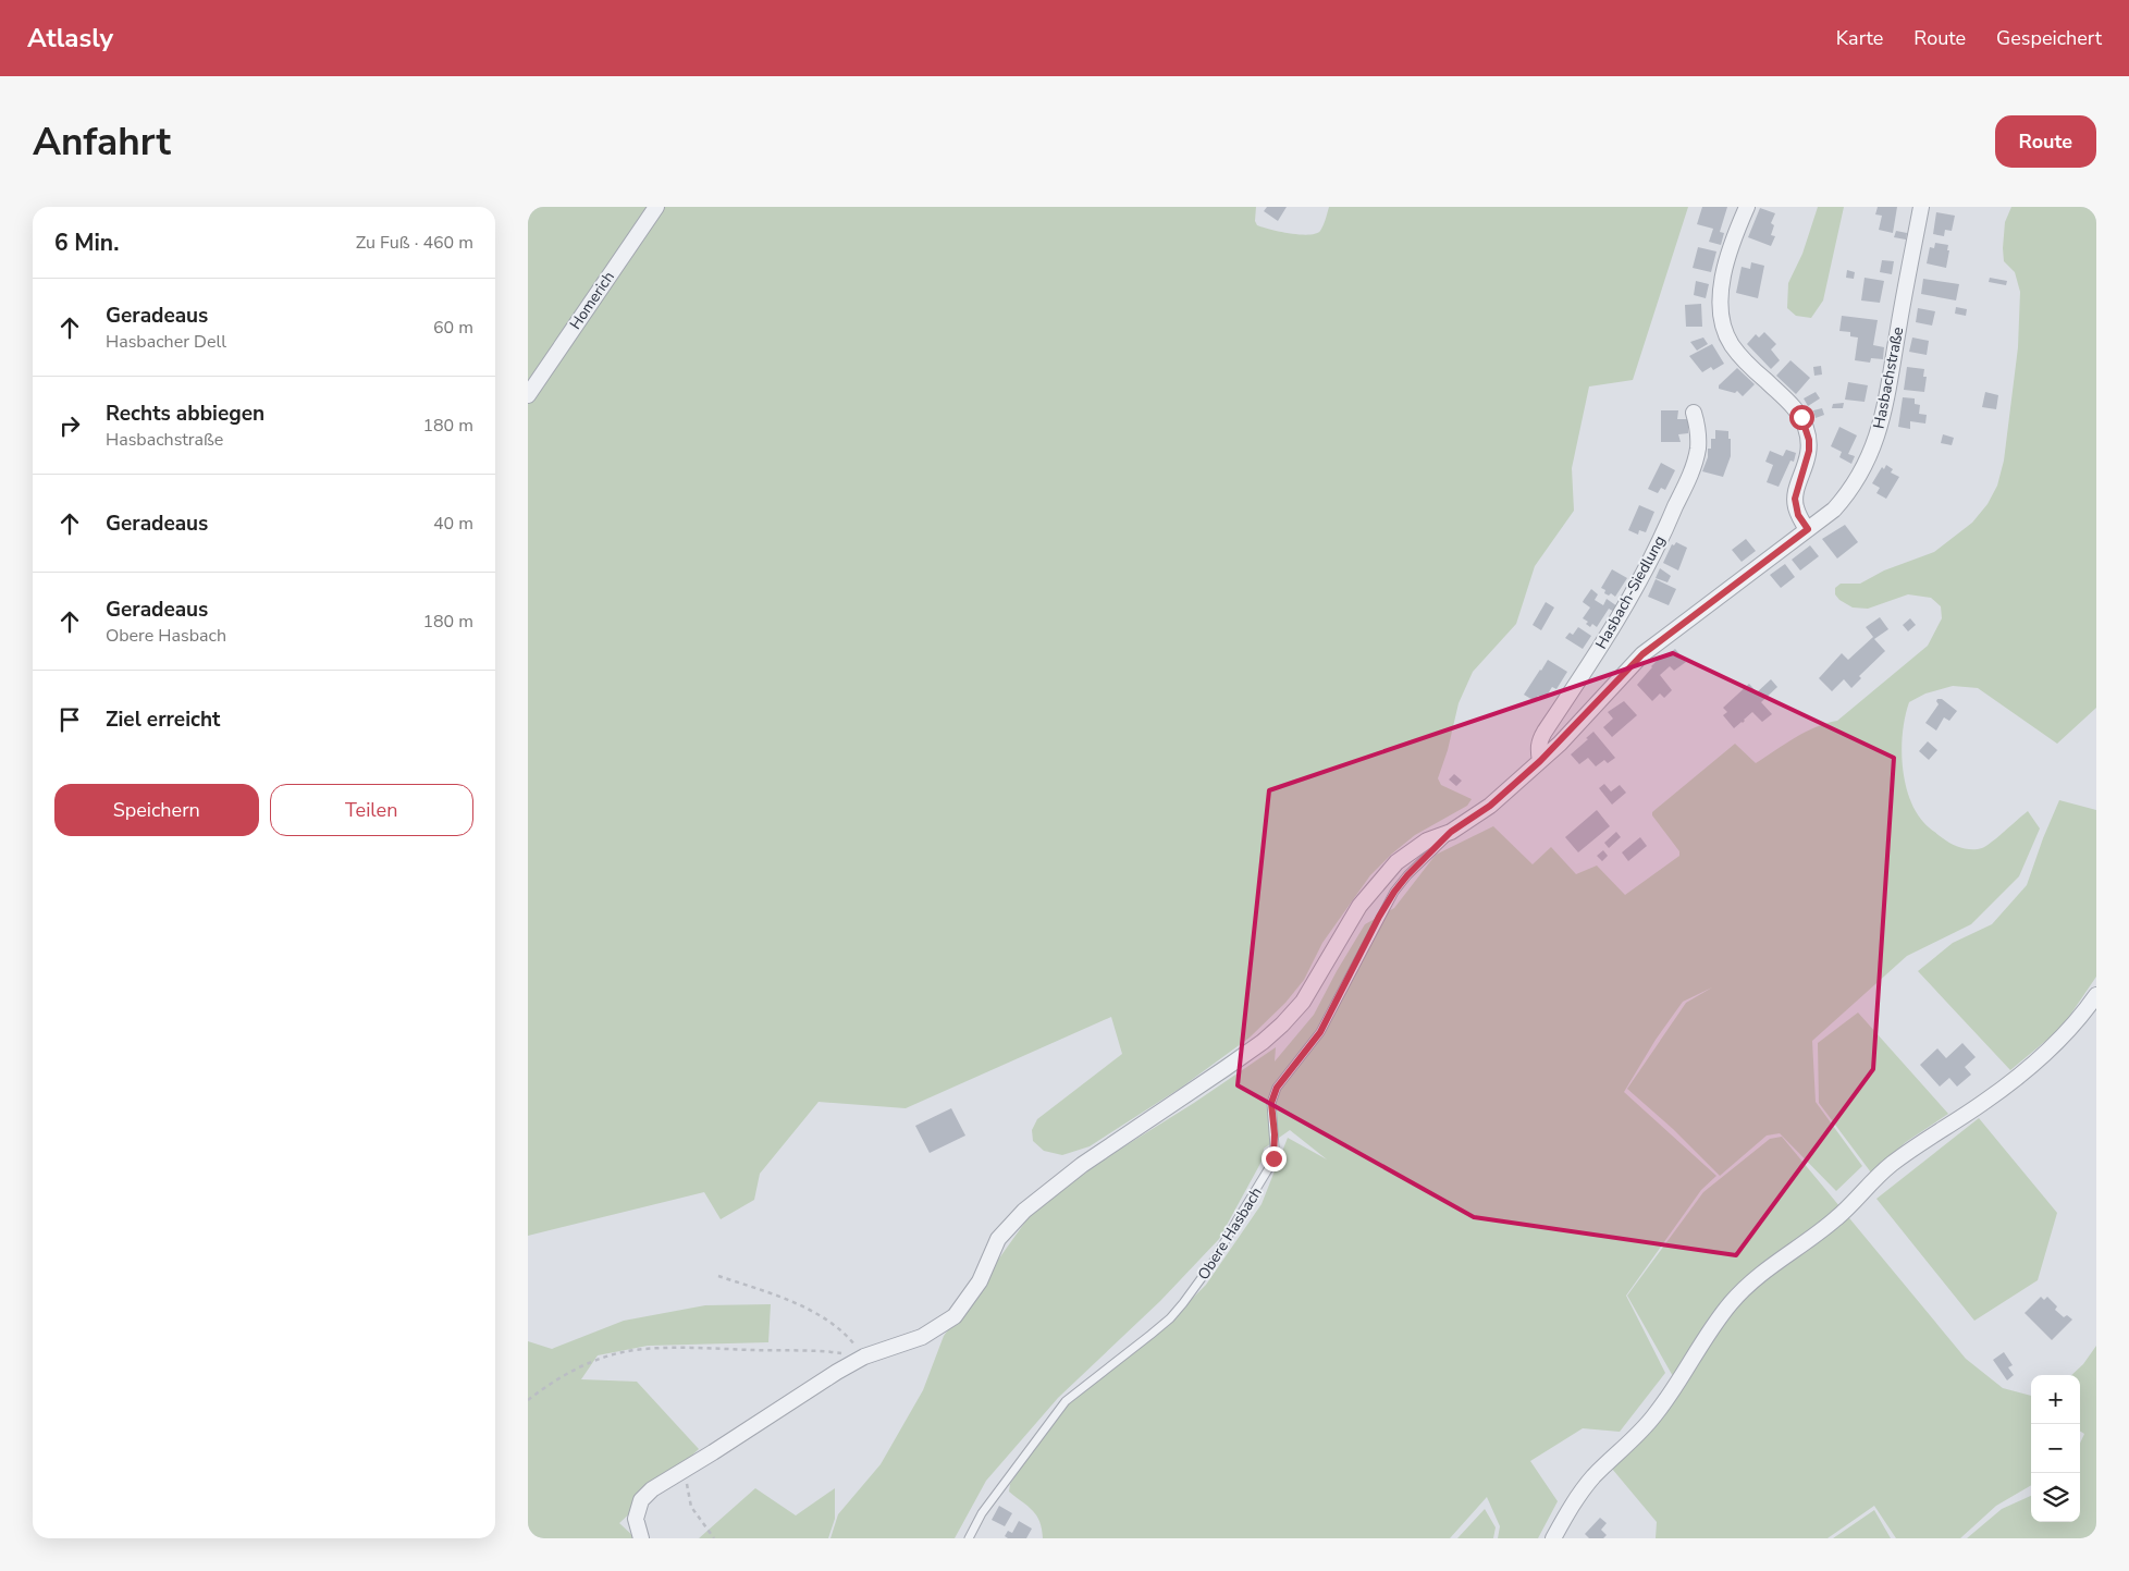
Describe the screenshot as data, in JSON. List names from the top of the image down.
{
  "streets": {
    "street": ["Homerich", "Hasbachstraße", "Hasbach-Siedlung"],
    "lane": ["Obere Hasbach"]
  },
  "crossings": [
    ["Hasbachstraße", "Hasbach-Siedlung"],
    ["Hasbachstraße", "Obere Hasbach"]
  ],
  "page": {
    "header": "Atlasly",
    "nav": ["Karte", "Route", "Gespeichert"],
    "buttons": [
      "Route",
      ["Speichern", "Teilen"]
    ],
    "title": "Anfahrt",
    "heading": ["6 Min.", "Zu Fuß · 460 m"],
    "list": [
      ["Geradeaus", "Hasbacher Dell", "60 m"],
      ["Rechts abbiegen", "Hasbachstraße", "180 m"],
      ["Geradeaus", "40 m"],
      ["Geradeaus", "Obere Hasbach", "180 m"],
      "Ziel erreicht"
    ],
    "map_buttons": ["+", "−"]
  }
}
